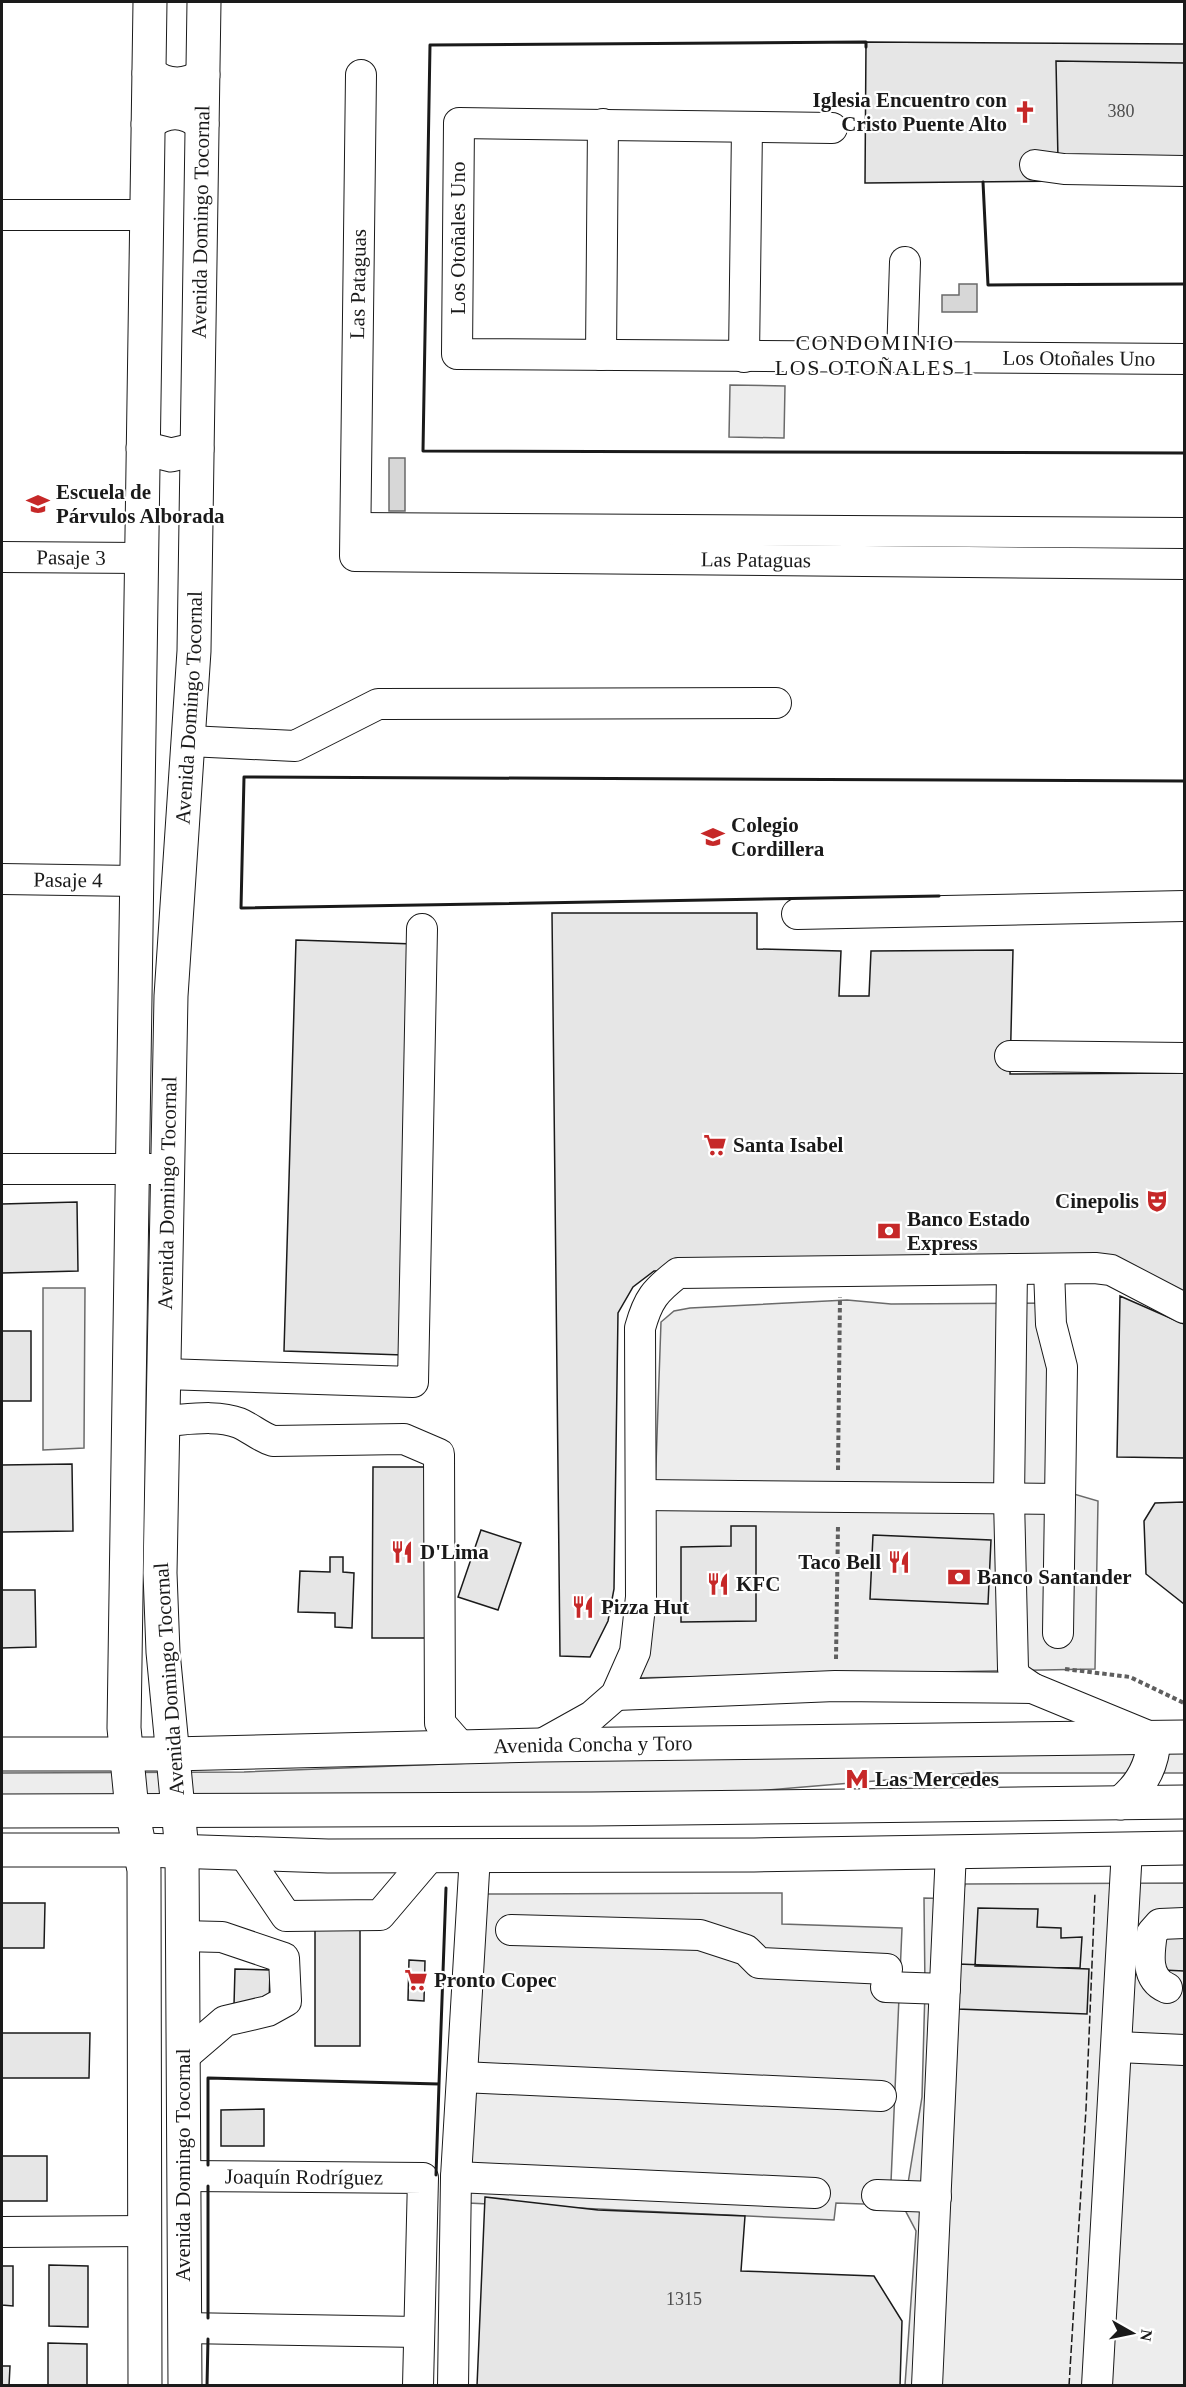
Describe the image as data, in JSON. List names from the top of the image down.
{
  "streets": {
    "main road": ["Avenida Domingo Tocornal", "Avenida Concha y Toro"],
    "street": [
      "Los Otoñales Uno",
      "Las Pataguas",
      "Pasaje 3",
      "Pasaje 4",
      "Joaquín Rodríguez"
    ]
  },
  "crossings": [
    ["Avenida Domingo Tocornal", "Pasaje 3"],
    ["Avenida Domingo Tocornal", "Pasaje 4"],
    ["Avenida Domingo Tocornal", "Avenida Concha y Toro"],
    ["Avenida Domingo Tocornal", "Joaquín Rodríguez"]
  ],
  "districts": ["CONDOMINIO LOS OTOÑALES 1"],
  "places": {
    "church": ["Iglesia Encuentro con Cristo Puente Alto"],
    "school or university": ["Escuela de Párvulos Alborada", "Colegio Cordillera"],
    "supermarket": ["Santa Isabel", "Pronto Copec"],
    "theatre": ["Cinepolis"],
    "bank": ["Banco Estado Express", "Banco Santander"],
    "restaurant": [
      "D'Lima",
      "Taco Bell",
      "KFC",
      "Pizza Hut"
    ],
    "metro station": ["Las Mercedes"]
  },
  "house_numbers": ["380", "1315"],
  "north": "right"
}
